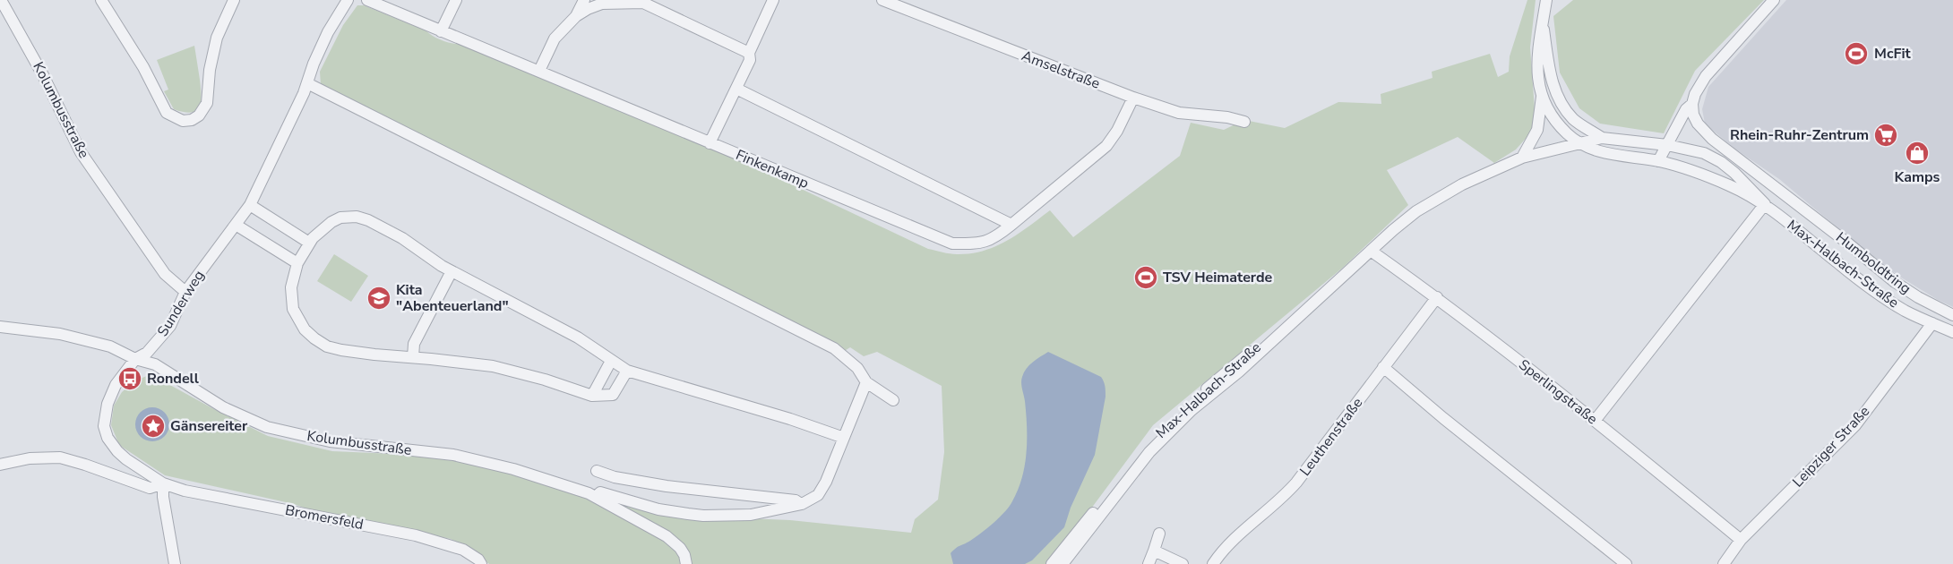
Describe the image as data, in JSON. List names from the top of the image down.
{
  "streets": {
    "street": [
      "Amselstraße",
      "Kolumbusstraße",
      "Finkenkamp",
      "Humboldtring",
      "Max-Halbach-Straße",
      "Sunderweg",
      "Sperlingstraße",
      "Leuthenstraße",
      "Leipziger Straße",
      "Bromersfeld"
    ]
  },
  "crossings": [
    ["Amselstraße", "Finkenkamp"],
    ["Kolumbusstraße", "Sunderweg"],
    ["Humboldtring", "Max-Halbach-Straße"],
    ["Max-Halbach-Straße", "Sperlingstraße"],
    ["Max-Halbach-Straße", "Leipziger Straße"],
    ["Sunderweg", "Bromersfeld"],
    ["Sperlingstraße", "Leuthenstraße"],
    ["Sperlingstraße", "Leipziger Straße"]
  ],
  "places": {
    "sports": ["McFit", "TSV Heimaterde"],
    "supermarket": ["Rhein-Ruhr-Zentrum"],
    "shop": ["Kamps"],
    "school or university": ["Kita \"Abenteuerland\""],
    "bus stop": ["Rondell"],
    "place": ["Gänsereiter"]
  }
}
